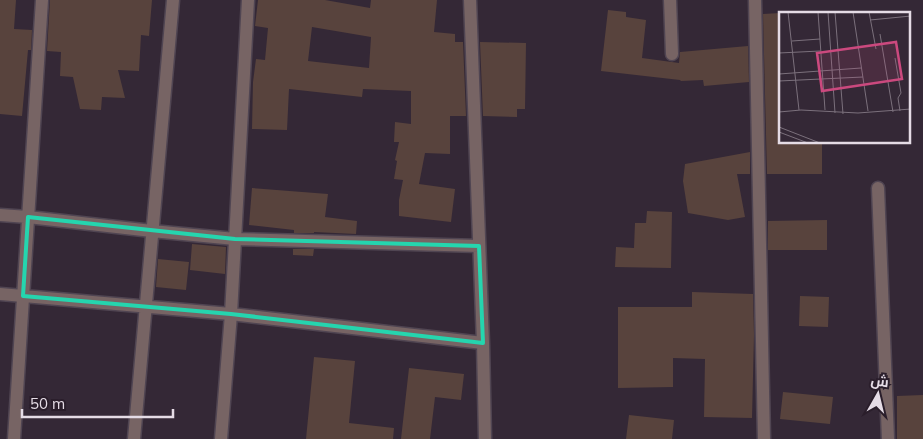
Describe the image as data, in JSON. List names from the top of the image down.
{
  "scale_bar": "50 m",
  "north": "top"
}
